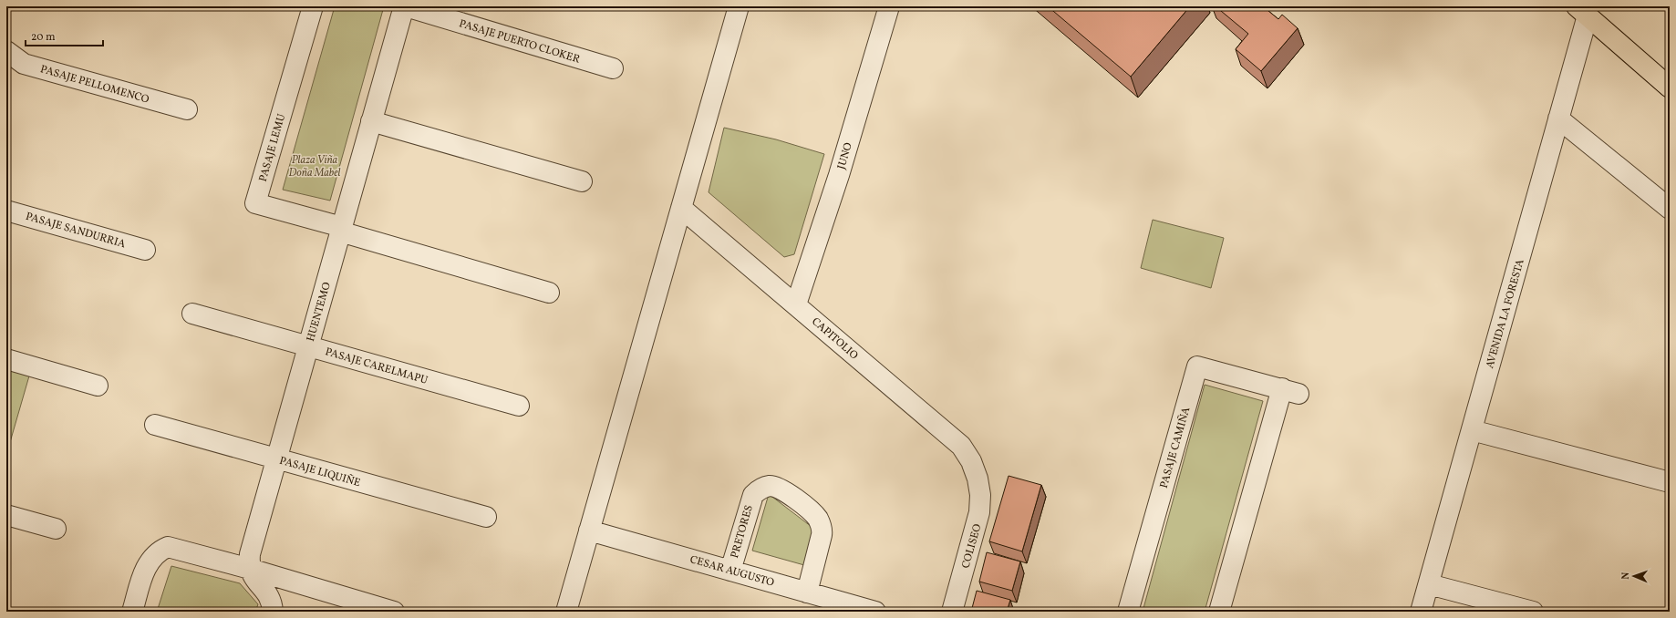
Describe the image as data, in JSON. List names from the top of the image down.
{
  "streets": {
    "street": [
      "PASAJE PUERTO CLOKER",
      "PASAJE PELLOMENCO",
      "PASAJE LEMU",
      "JUNO",
      "PASAJE SANDURRIA",
      "HUENTEMO",
      "AVENIDA LA FORESTA",
      "CAPITOLIO",
      "PASAJE CARELMAPU",
      "PASAJE CAMIÑA",
      "PASAJE LIQUIÑE",
      "PRETORES",
      "COLISEO",
      "CESAR AUGUSTO"
    ]
  },
  "crossings": [
    ["PASAJE PUERTO CLOKER", "HUENTEMO"],
    ["PASAJE LEMU", "HUENTEMO"],
    ["JUNO", "CAPITOLIO"],
    ["HUENTEMO", "PASAJE CARELMAPU"],
    ["HUENTEMO", "PASAJE LIQUIÑE"],
    ["CAPITOLIO", "COLISEO"],
    ["PRETORES", "CESAR AUGUSTO"]
  ],
  "parks": ["Plaza Viña Doña Mabel"],
  "scale_bar": "20 m",
  "north": "left"
}
